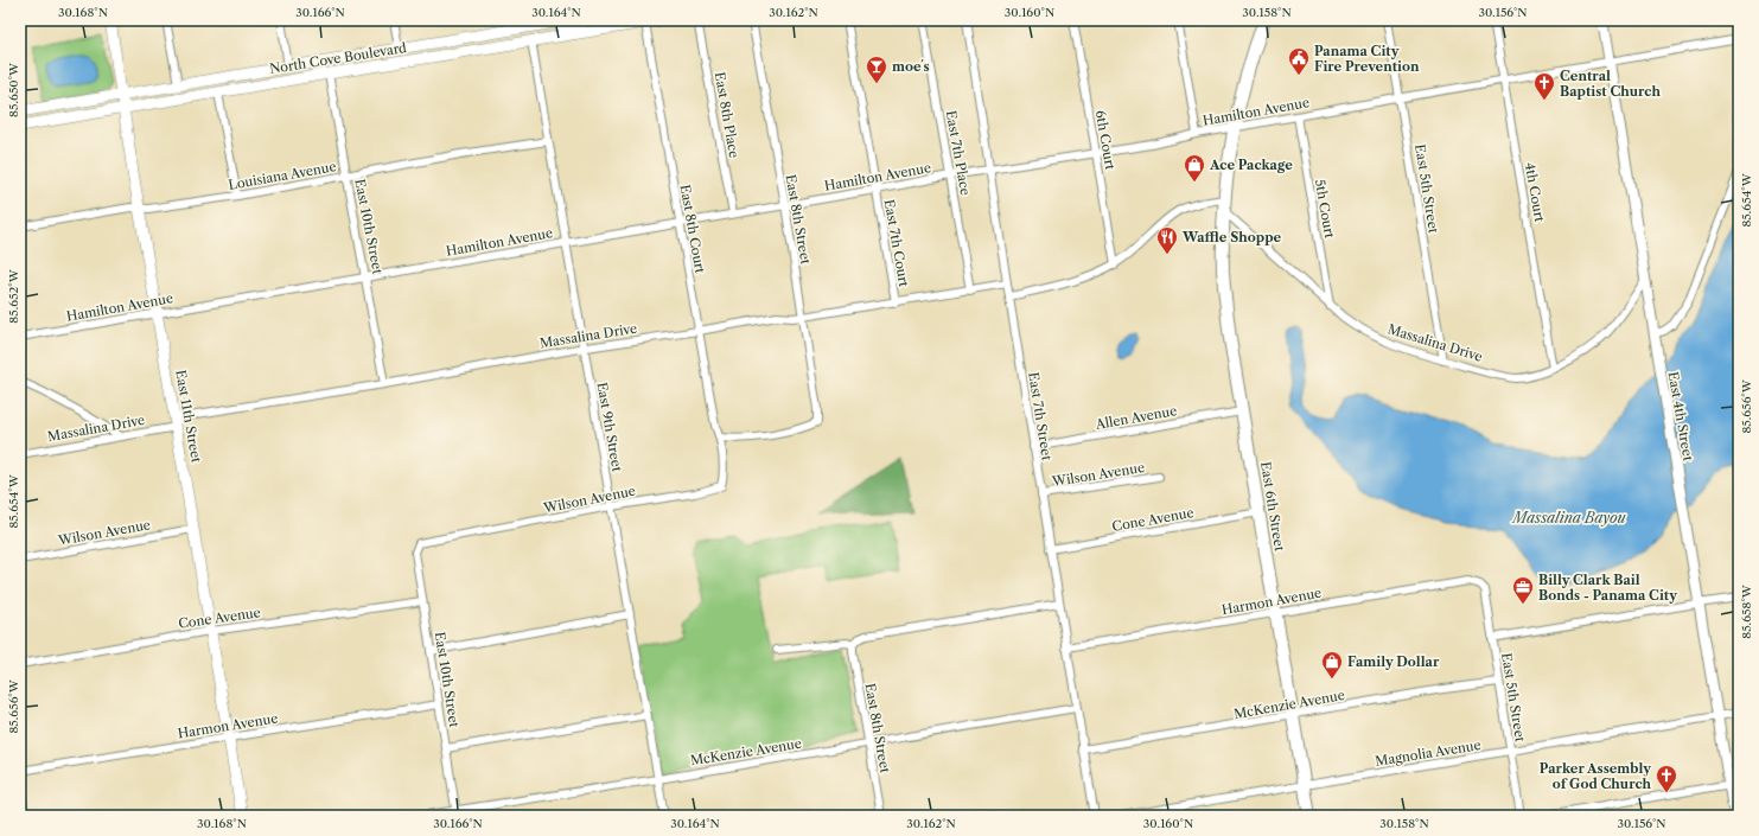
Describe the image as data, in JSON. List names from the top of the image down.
{
  "streets": {
    "main road": ["North Cove Boulevard", "East 11th Street", "East 6th Street"],
    "street": [
      "Hamilton Avenue",
      "East 8th Place",
      "6th Court",
      "East 7th Place",
      "Louisiana Avenue",
      "East 5th Street",
      "4th Court",
      "5th Court",
      "East 8th Street",
      "East 10th Street",
      "East 8th Court",
      "East 7th Court",
      "Massalina Drive",
      "East 7th Street",
      "East 4th Street",
      "Allen Avenue",
      "East 9th Street",
      "Wilson Avenue",
      "Cone Avenue",
      "Harmon Avenue",
      "McKenzie Avenue",
      "Magnolia Avenue"
    ]
  },
  "crossings": [
    ["North Cove Boulevard", "East 10th Street"],
    ["North Cove Boulevard", "East 8th Court"],
    ["North Cove Boulevard", "East 11th Street"],
    ["North Cove Boulevard", "East 9th Street"],
    ["Hamilton Avenue", "East 8th Place"],
    ["Hamilton Avenue", "6th Court"],
    ["Hamilton Avenue", "East 7th Place"],
    ["Hamilton Avenue", "East 5th Street"],
    ["Hamilton Avenue", "4th Court"],
    ["Hamilton Avenue", "5th Court"],
    ["Hamilton Avenue", "East 8th Street"],
    ["Hamilton Avenue", "East 10th Street"],
    ["Hamilton Avenue", "East 8th Court"],
    ["Hamilton Avenue", "East 7th Court"],
    ["Hamilton Avenue", "East 11th Street"],
    ["Hamilton Avenue", "East 7th Street"],
    ["Hamilton Avenue", "East 4th Street"],
    ["Hamilton Avenue", "East 9th Street"],
    ["Hamilton Avenue", "East 6th Street"],
    ["East 7th Place", "Massalina Drive"],
    ["Louisiana Avenue", "East 10th Street"],
    ["Louisiana Avenue", "East 11th Street"],
    ["Louisiana Avenue", "East 9th Street"],
    ["East 5th Street", "Massalina Drive"],
    ["East 5th Street", "Harmon Avenue"],
    ["East 5th Street", "McKenzie Avenue"],
    ["East 5th Street", "Magnolia Avenue"],
    ["4th Court", "Massalina Drive"],
    ["5th Court", "Massalina Drive"],
    ["East 8th Street", "East 8th Court"],
    ["East 8th Street", "Massalina Drive"],
    ["East 8th Street", "Wilson Avenue"],
    ["East 8th Street", "McKenzie Avenue"],
    ["East 10th Street", "Massalina Drive"],
    ["East 10th Street", "Wilson Avenue"],
    ["East 10th Street", "Cone Avenue"],
    ["East 10th Street", "Harmon Avenue"],
    ["East 10th Street", "McKenzie Avenue"],
    ["East 8th Court", "Massalina Drive"],
    ["East 8th Court", "Wilson Avenue"],
    ["East 7th Court", "Massalina Drive"],
    ["Massalina Drive", "East 11th Street"],
    ["Massalina Drive", "East 7th Street"],
    ["Massalina Drive", "East 4th Street"],
    ["Massalina Drive", "East 9th Street"],
    ["Massalina Drive", "East 6th Street"],
    ["East 11th Street", "Wilson Avenue"],
    ["East 11th Street", "Cone Avenue"],
    ["East 11th Street", "Harmon Avenue"],
    ["East 7th Street", "Allen Avenue"],
    ["East 7th Street", "Wilson Avenue"],
    ["East 7th Street", "Cone Avenue"],
    ["East 7th Street", "Harmon Avenue"],
    ["East 7th Street", "McKenzie Avenue"],
    ["East 4th Street", "Magnolia Avenue"],
    ["Allen Avenue", "East 6th Street"],
    ["East 9th Street", "Wilson Avenue"],
    ["East 9th Street", "McKenzie Avenue"],
    ["East 6th Street", "Cone Avenue"],
    ["East 6th Street", "Harmon Avenue"],
    ["East 6th Street", "McKenzie Avenue"],
    ["East 6th Street", "Magnolia Avenue"]
  ],
  "water": ["Massalina Bayou"],
  "places": {
    "public building": ["Panama City Fire Prevention"],
    "bar": ["moe´s"],
    "church": ["Central Baptist Church", "Parker Assembly of God Church"],
    "shop": ["Ace Package", "Family Dollar"],
    "restaurant": ["Waffle Shoppe"],
    "office": ["Billy Clark Bail Bonds - Panama City"]
  },
  "coordinates": [
    "30.168°N",
    "30.166°N",
    "30.164°N",
    "30.162°N",
    "30.160°N",
    "30.158°N",
    "30.156°N",
    "85.650°W",
    "85.654°W",
    "85.652°W",
    "85.656°W",
    "85.658°W"
  ]
}
